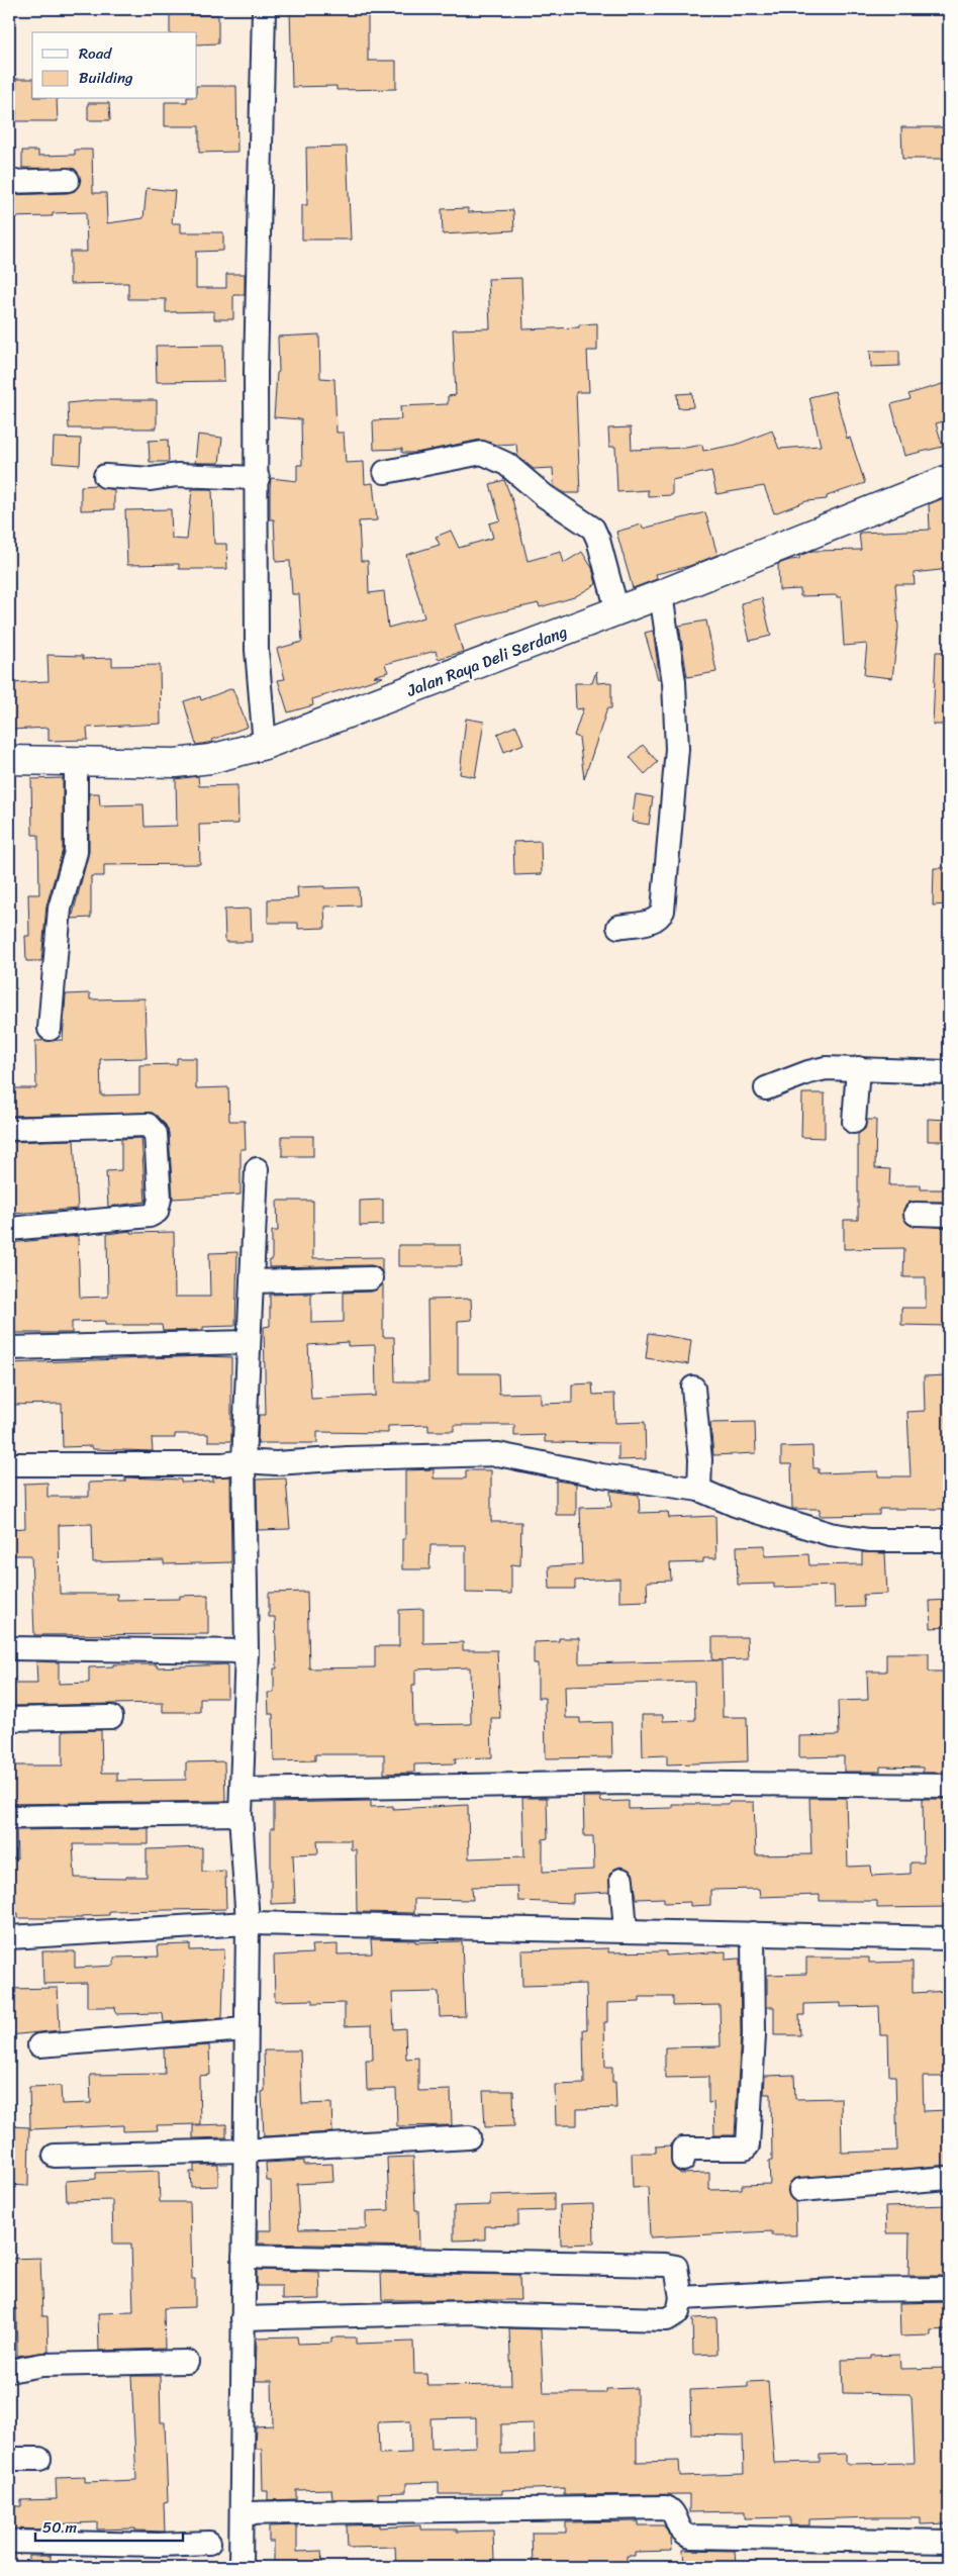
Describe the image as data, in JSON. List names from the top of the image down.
{
  "streets": {
    "main road": ["Jalan Raya Deli Serdang"]
  },
  "legend": ["Road", "Building"],
  "scale_bar": "50 m"
}
